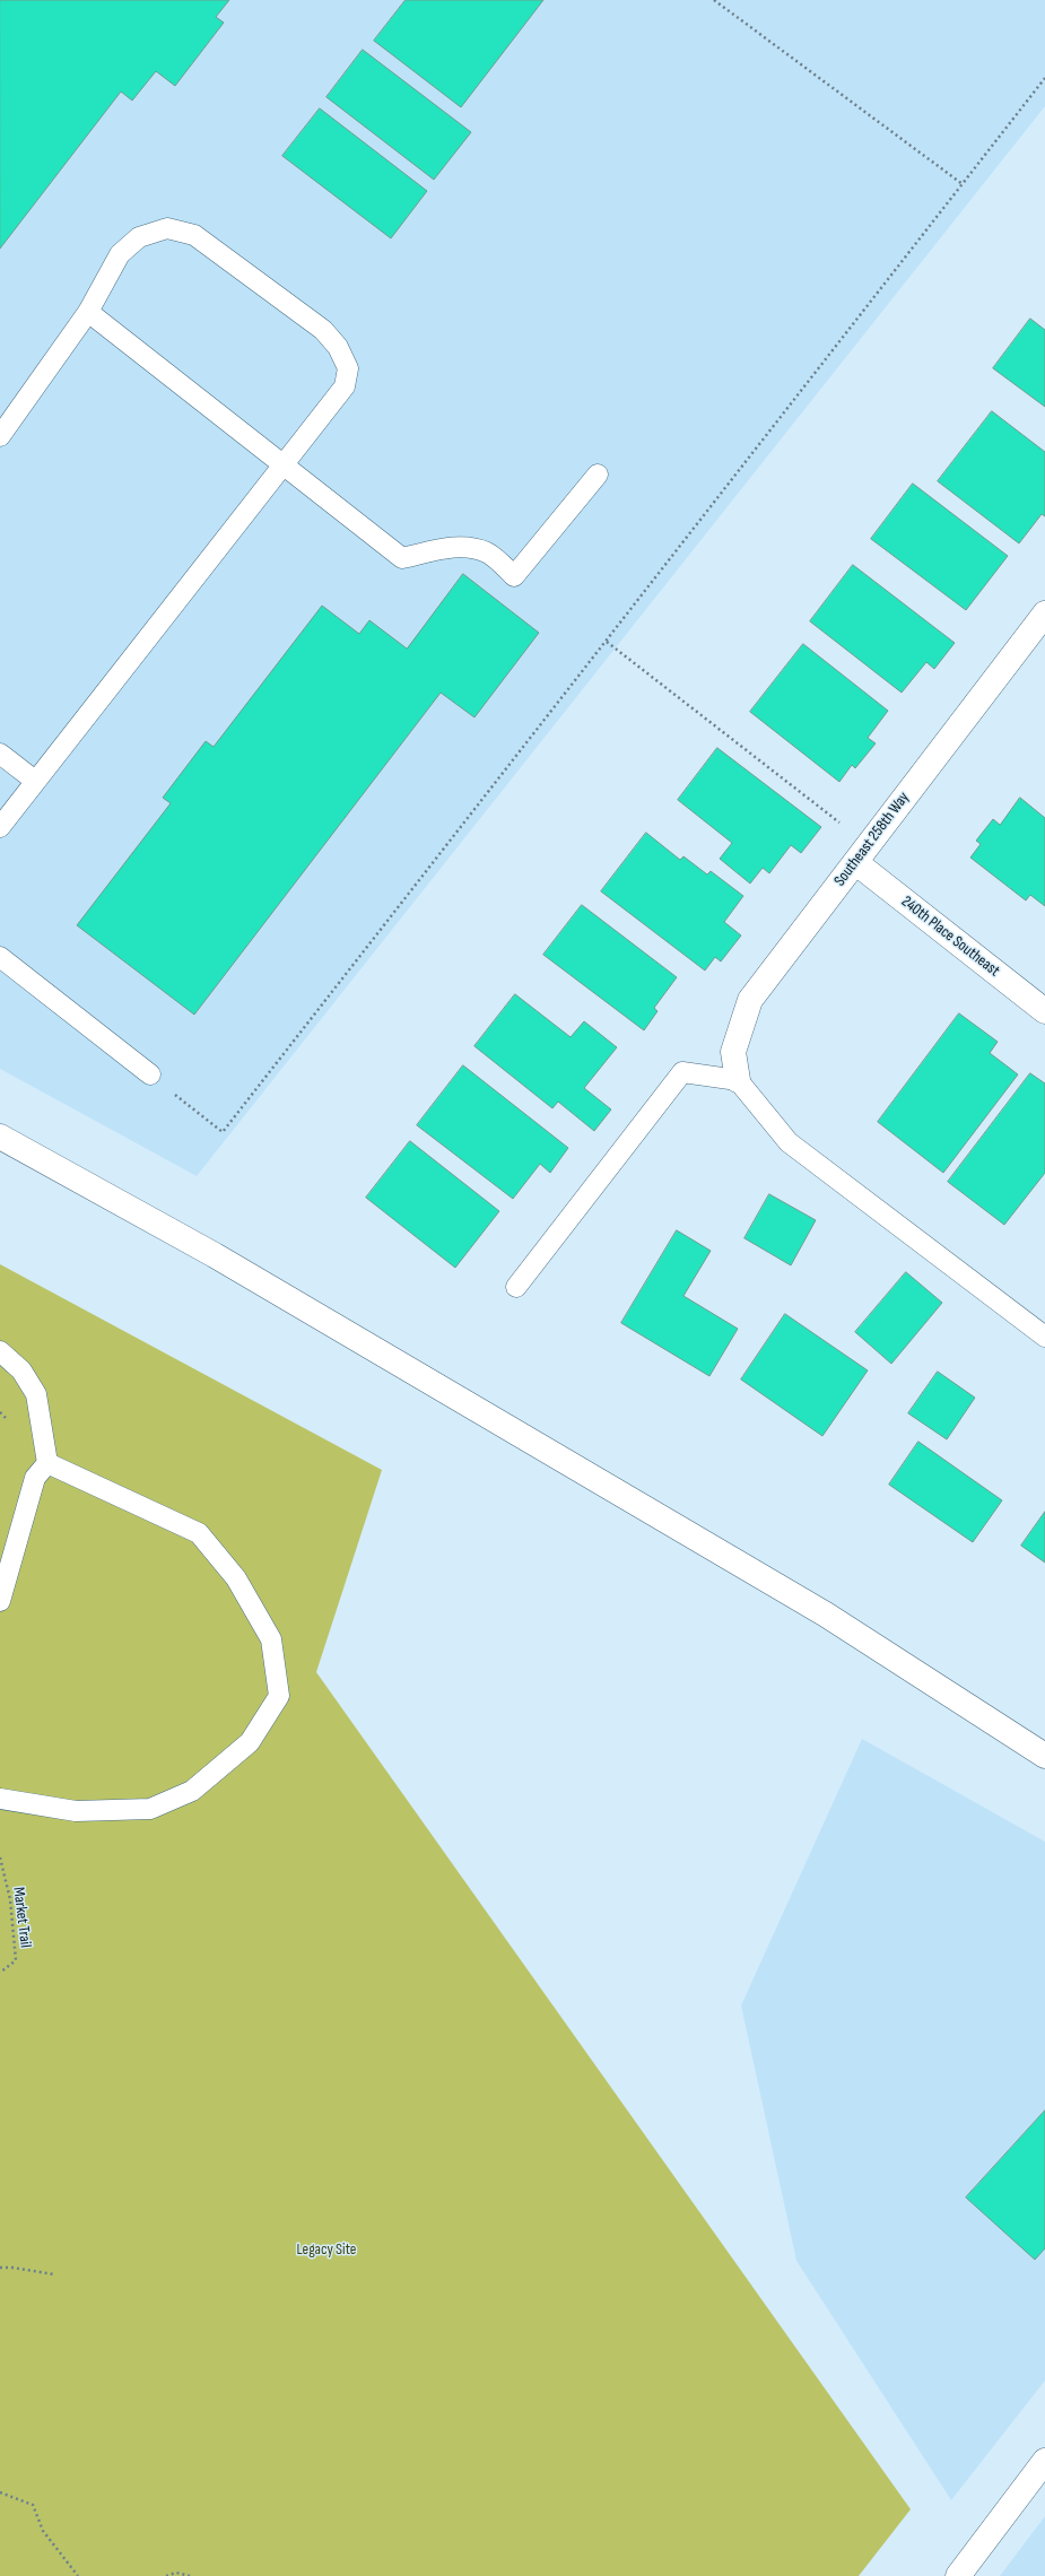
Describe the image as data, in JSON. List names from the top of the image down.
{
  "streets": {
    "main road": ["Southeast 258th Way", "240th Place Southeast"],
    "path": ["Market Trail"]
  },
  "crossings": [
    ["Southeast 258th Way", "240th Place Southeast"]
  ],
  "parks": ["Legacy Site"]
}
